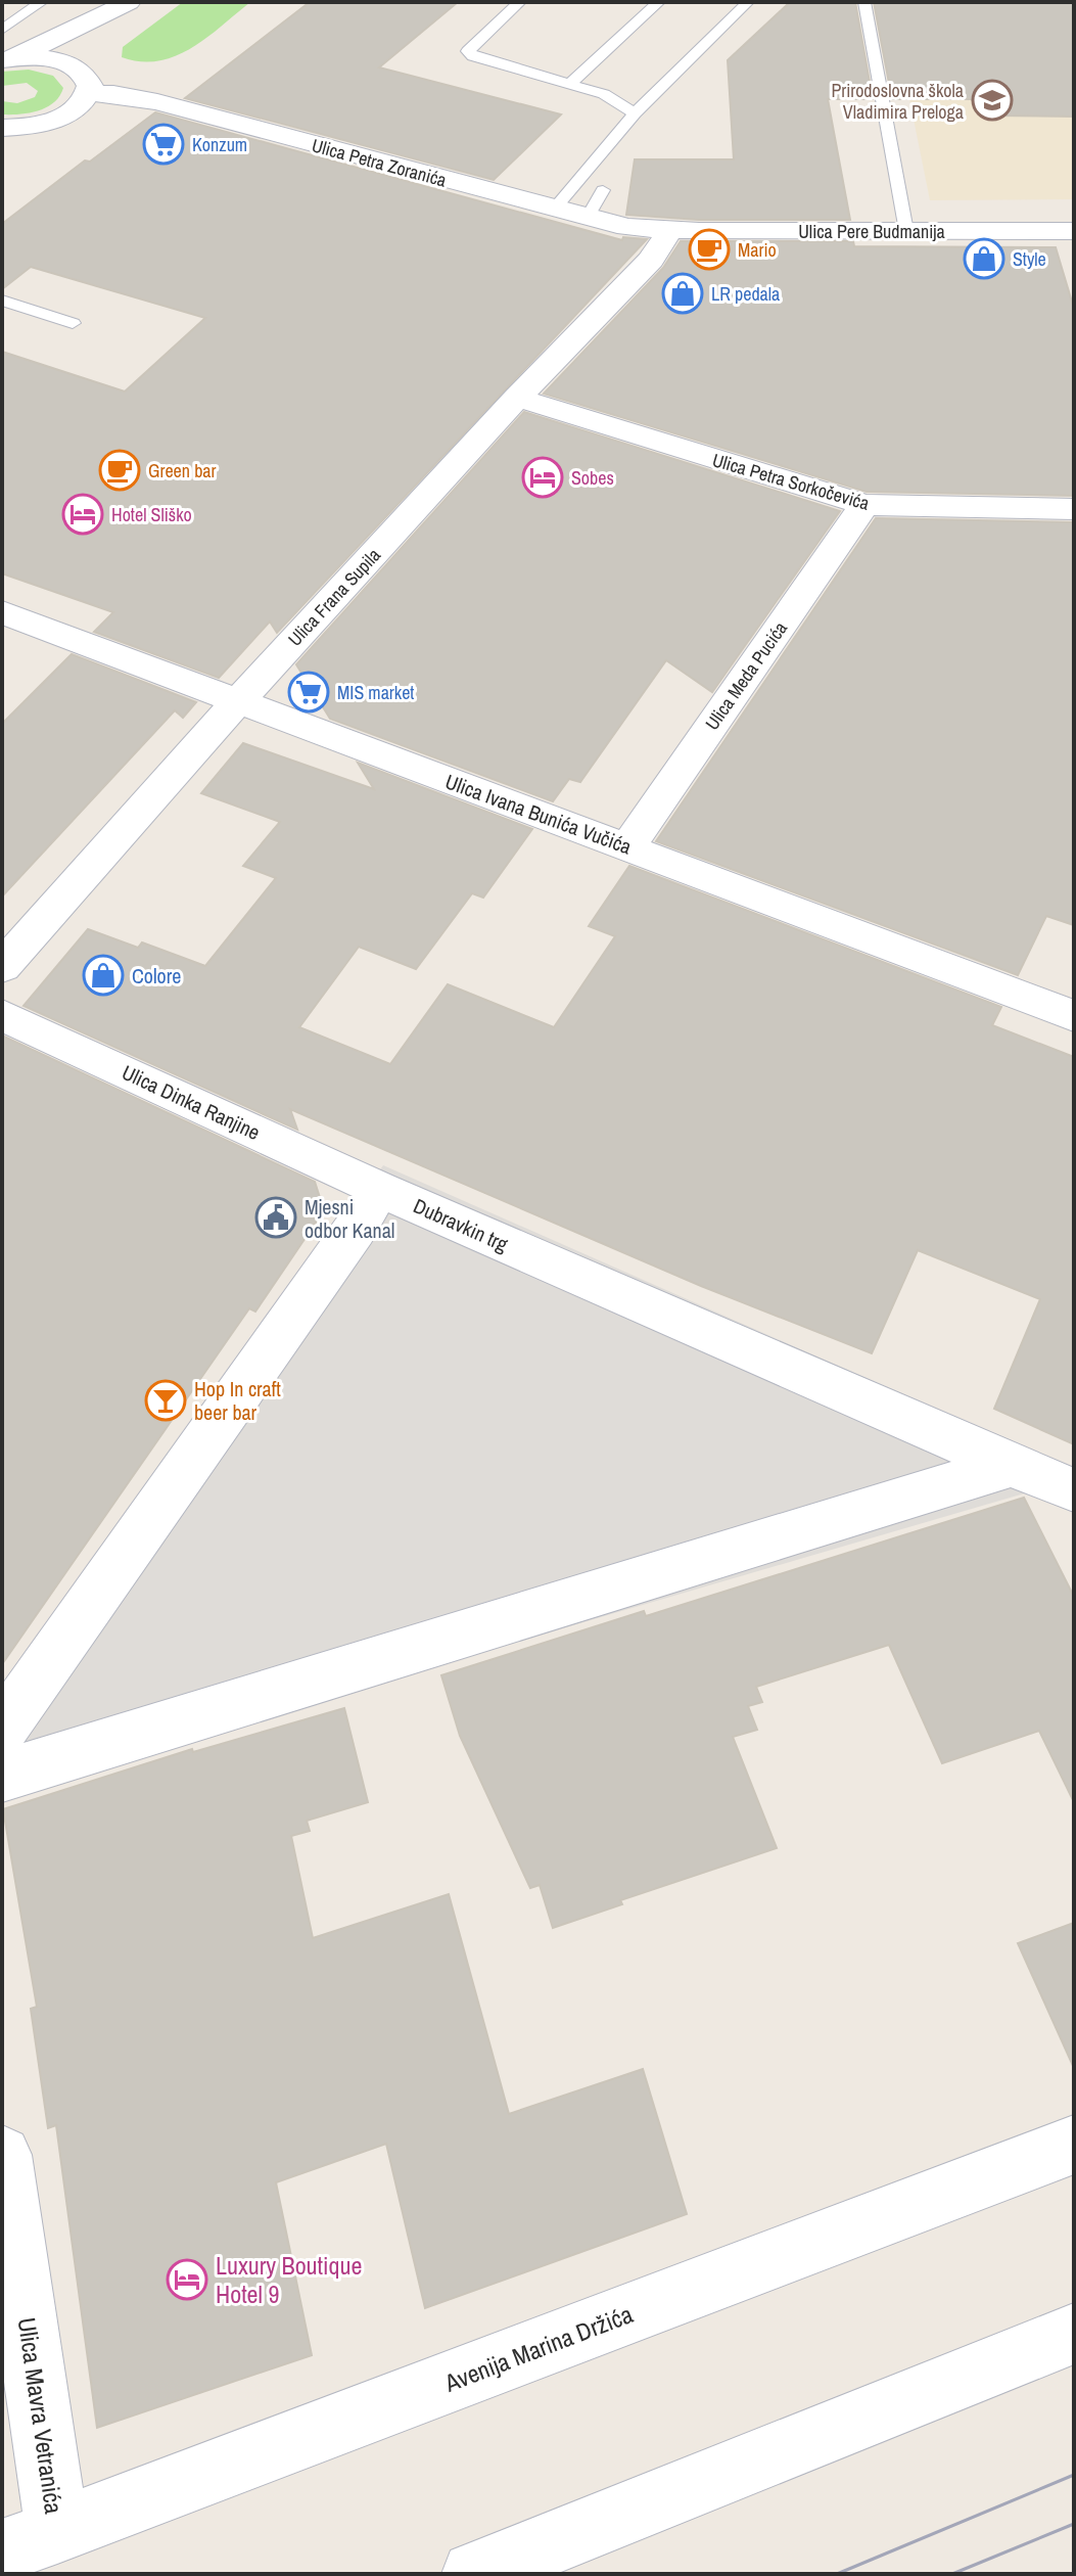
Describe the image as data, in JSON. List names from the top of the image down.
{
  "streets": {
    "street": [
      "Ulica Petra Zoranića",
      "Ulica Pere Budmanija",
      "Ulica Petra Sorkočevića",
      "Ulica Frana Supila",
      "Ulica Meda Pucića",
      "Ulica Ivana Bunića Vučića",
      "Ulica Dinka Ranjine",
      "Dubravkin trg",
      "Avenija Marina Držića",
      "Ulica Mavra Vetranića"
    ]
  },
  "crossings": [
    ["Ulica Petra Zoranića", "Ulica Pere Budmanija"],
    ["Ulica Petra Zoranića", "Ulica Frana Supila"],
    ["Ulica Pere Budmanija", "Ulica Frana Supila"],
    ["Ulica Petra Sorkočevića", "Ulica Frana Supila"],
    ["Ulica Petra Sorkočevića", "Ulica Meda Pucića"],
    ["Ulica Frana Supila", "Ulica Ivana Bunića Vučića"],
    ["Ulica Meda Pucića", "Ulica Ivana Bunića Vučića"],
    ["Ulica Dinka Ranjine", "Dubravkin trg"],
    ["Avenija Marina Držića", "Ulica Mavra Vetranića"]
  ],
  "places": {
    "school or university": ["Prirodoslovna škola Vladimira Preloga"],
    "supermarket": ["Konzum", "MIS market"],
    "cafe": ["Mario", "Green bar"],
    "shop": ["Style", "LR pedala", "Colore"],
    "hotel": ["Sobes", "Hotel Sliško", "Luxury Boutique Hotel 9"],
    "public building": ["Mjesni odbor Kanal"],
    "bar": ["Hop In craft beer bar"]
  }
}
